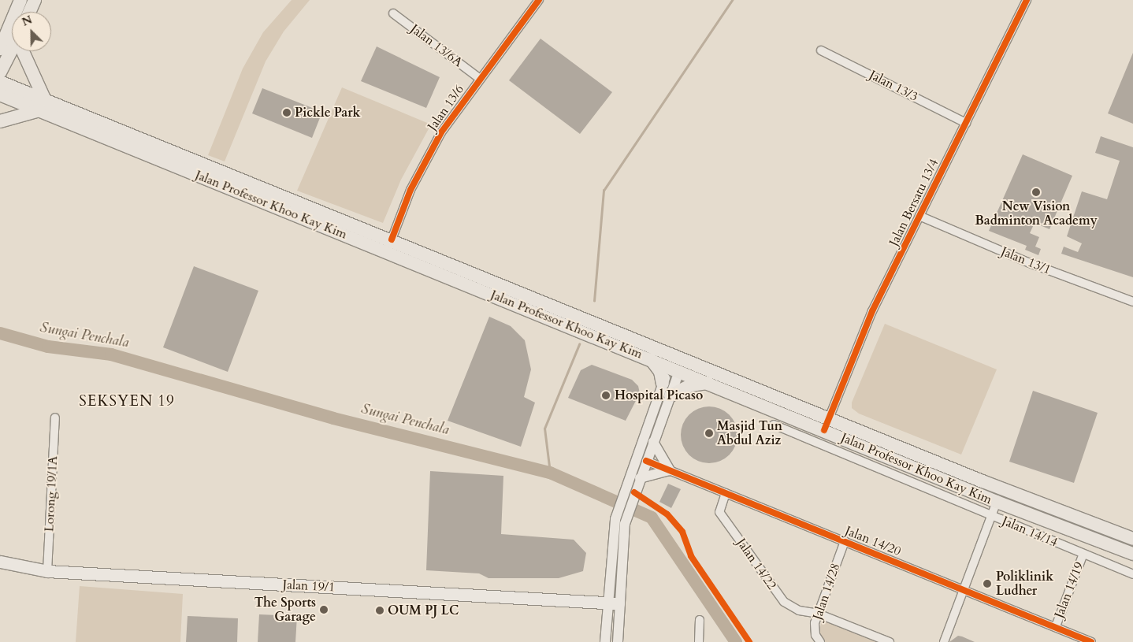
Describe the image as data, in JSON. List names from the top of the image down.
{
  "streets": {
    "main road": ["Jalan Professor Khoo Kay Kim", "Jalan 19/1"],
    "street": [
      "Jalan 13/6A",
      "Jalan 13/3",
      "Jalan 13/6",
      "Jalan Bersatu 13/4",
      "Jalan 13/1",
      "Lorong 19/1A",
      "Jalan 14/14",
      "Jalan 14/20",
      "Jalan 14/22",
      "Jalan 14/19",
      "Jalan 14/28"
    ]
  },
  "crossings": [
    ["Jalan 13/6A", "Jalan 13/6"],
    ["Jalan 13/3", "Jalan Bersatu 13/4"],
    ["Jalan 13/6", "Jalan Professor Khoo Kay Kim"],
    ["Jalan Bersatu 13/4", "Jalan Professor Khoo Kay Kim"],
    ["Jalan Bersatu 13/4", "Jalan 13/1"],
    ["Lorong 19/1A", "Jalan 19/1"],
    ["Jalan 14/14", "Jalan 14/19"],
    ["Jalan 14/20", "Jalan 14/22"],
    ["Jalan 14/20", "Jalan 14/19"],
    ["Jalan 14/20", "Jalan 14/28"],
    ["Jalan 14/22", "Jalan 14/28"]
  ],
  "districts": ["SEKSYEN 19"],
  "water": ["Sungai Penchala"],
  "places": [
    "Pickle Park",
    "New Vision Badminton Academy",
    "Hospital Picaso",
    "Masjid Tun Abdul Aziz",
    "Poliklinik Ludher",
    "The Sports Garage",
    "OUM PJ LC"
  ],
  "north": "top left"
}
